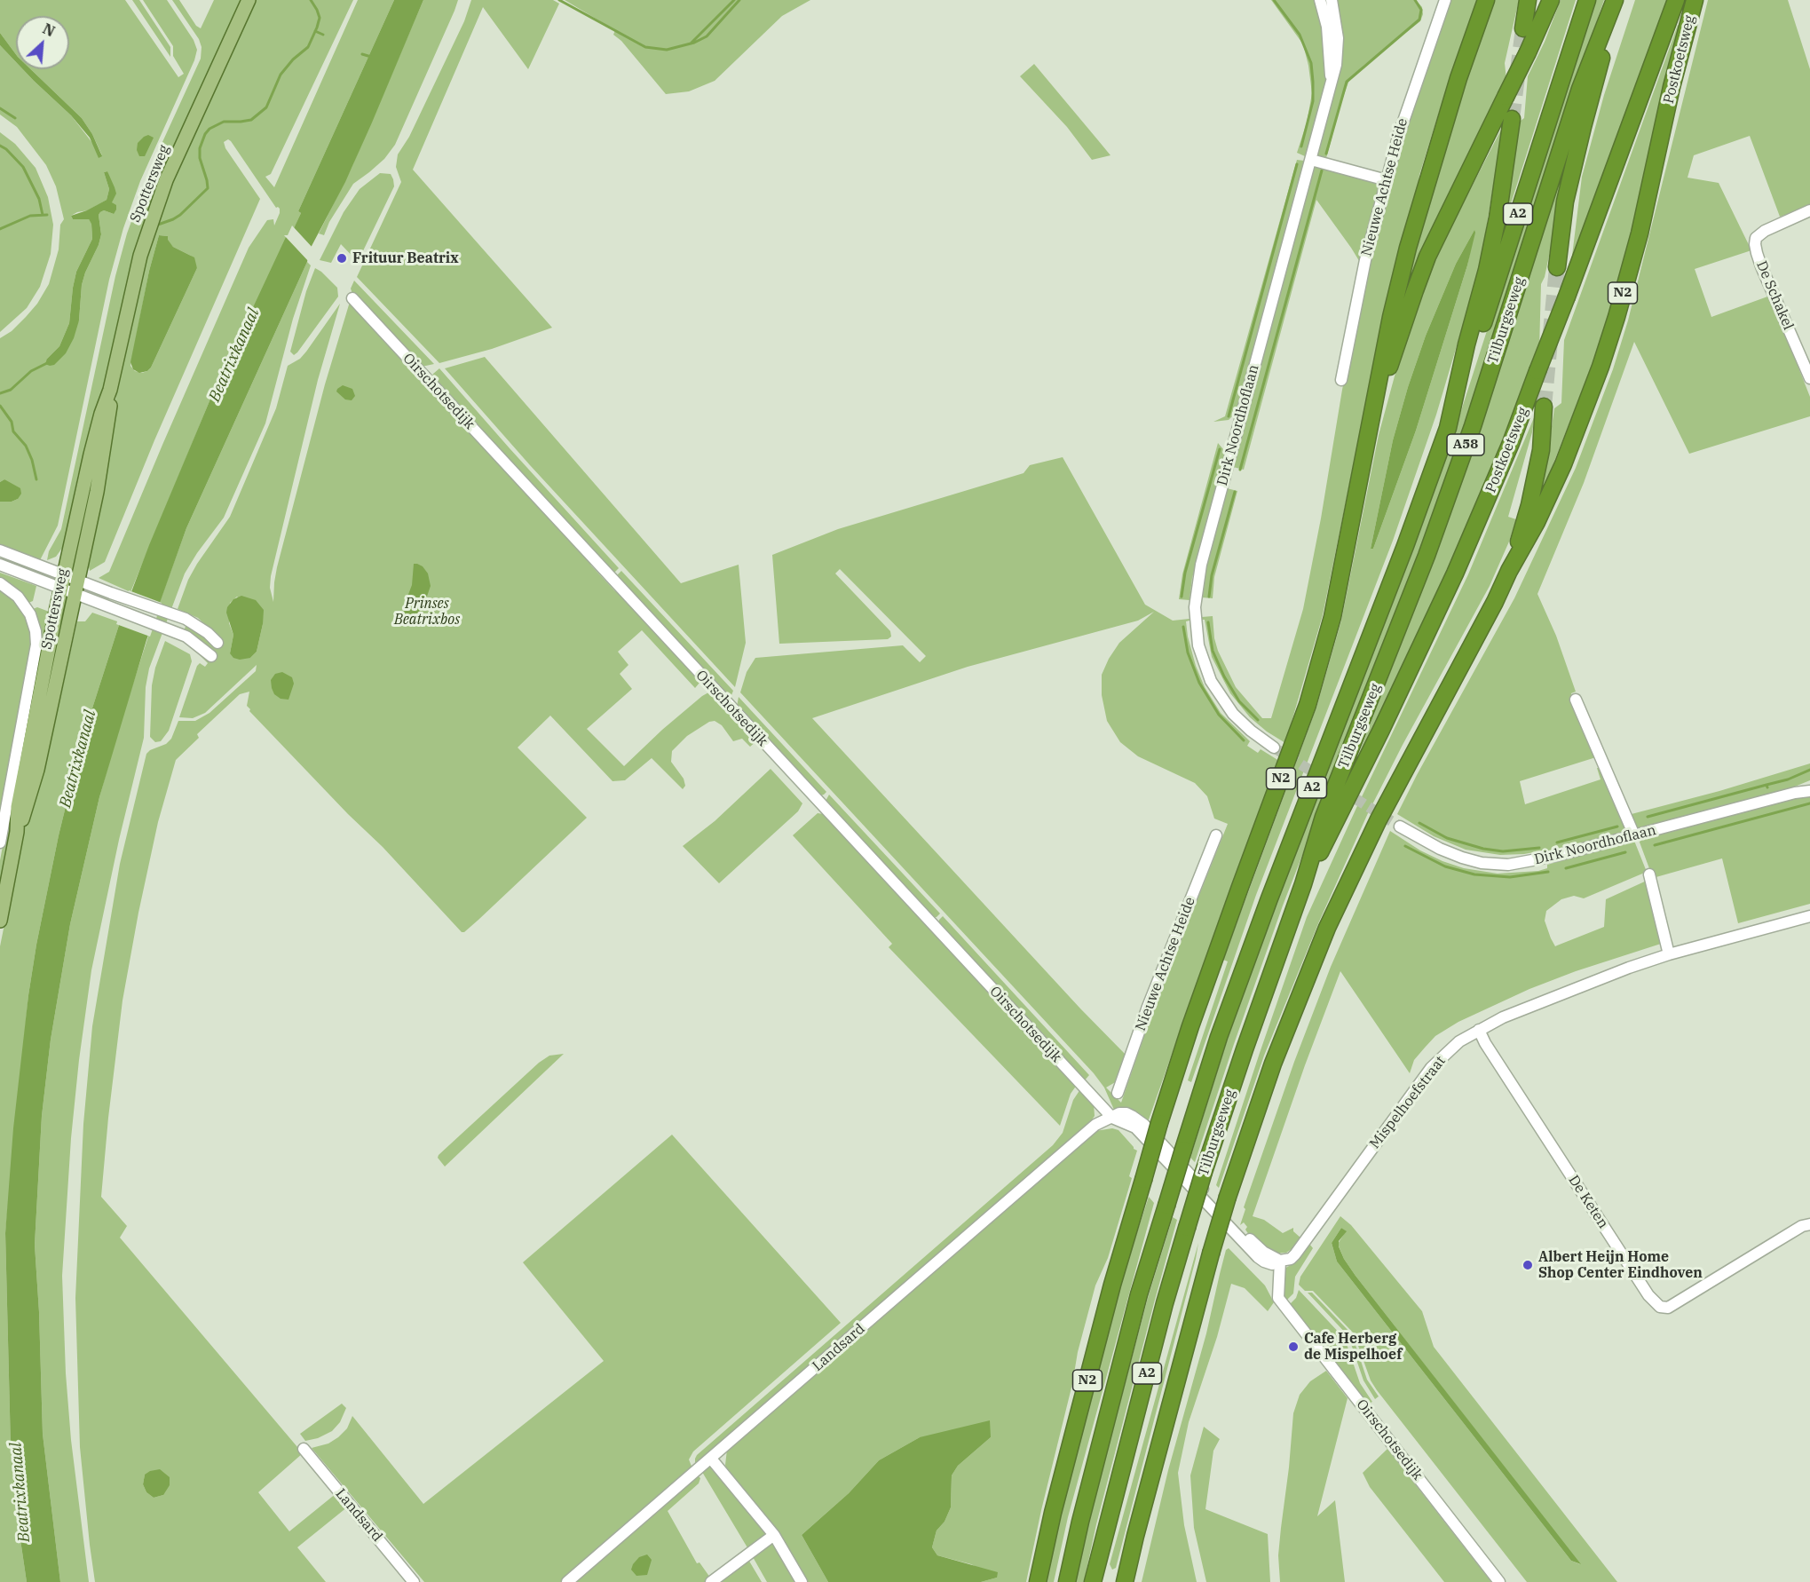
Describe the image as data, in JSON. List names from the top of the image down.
{
  "streets": {
    "highway": [
      "Postkoetsweg",
      "A2",
      "N2",
      "Tilburgseweg",
      "A58"
    ],
    "main road": ["Spottersweg"],
    "street": [
      "Nieuwe Achtse Heide",
      "De Schakel",
      "Oirschotsedijk",
      "Dirk Noordhoflaan",
      "Mispelhoefstraat",
      "De Keten",
      "Landsard"
    ]
  },
  "crossings": [
    ["Postkoetsweg", "Tilburgseweg"],
    ["A2", "Tilburgseweg"],
    ["Oirschotsedijk", "Mispelhoefstraat"],
    ["Oirschotsedijk", "Landsard"],
    ["Mispelhoefstraat", "De Keten"]
  ],
  "water": ["Beatrixkanaal"],
  "parks": ["Prinses Beatrixbos"],
  "places": ["Frituur Beatrix", "Albert Heijn Home Shop Center Eindhoven", "Cafe Herberg de Mispelhoef"],
  "north": "top right"
}
